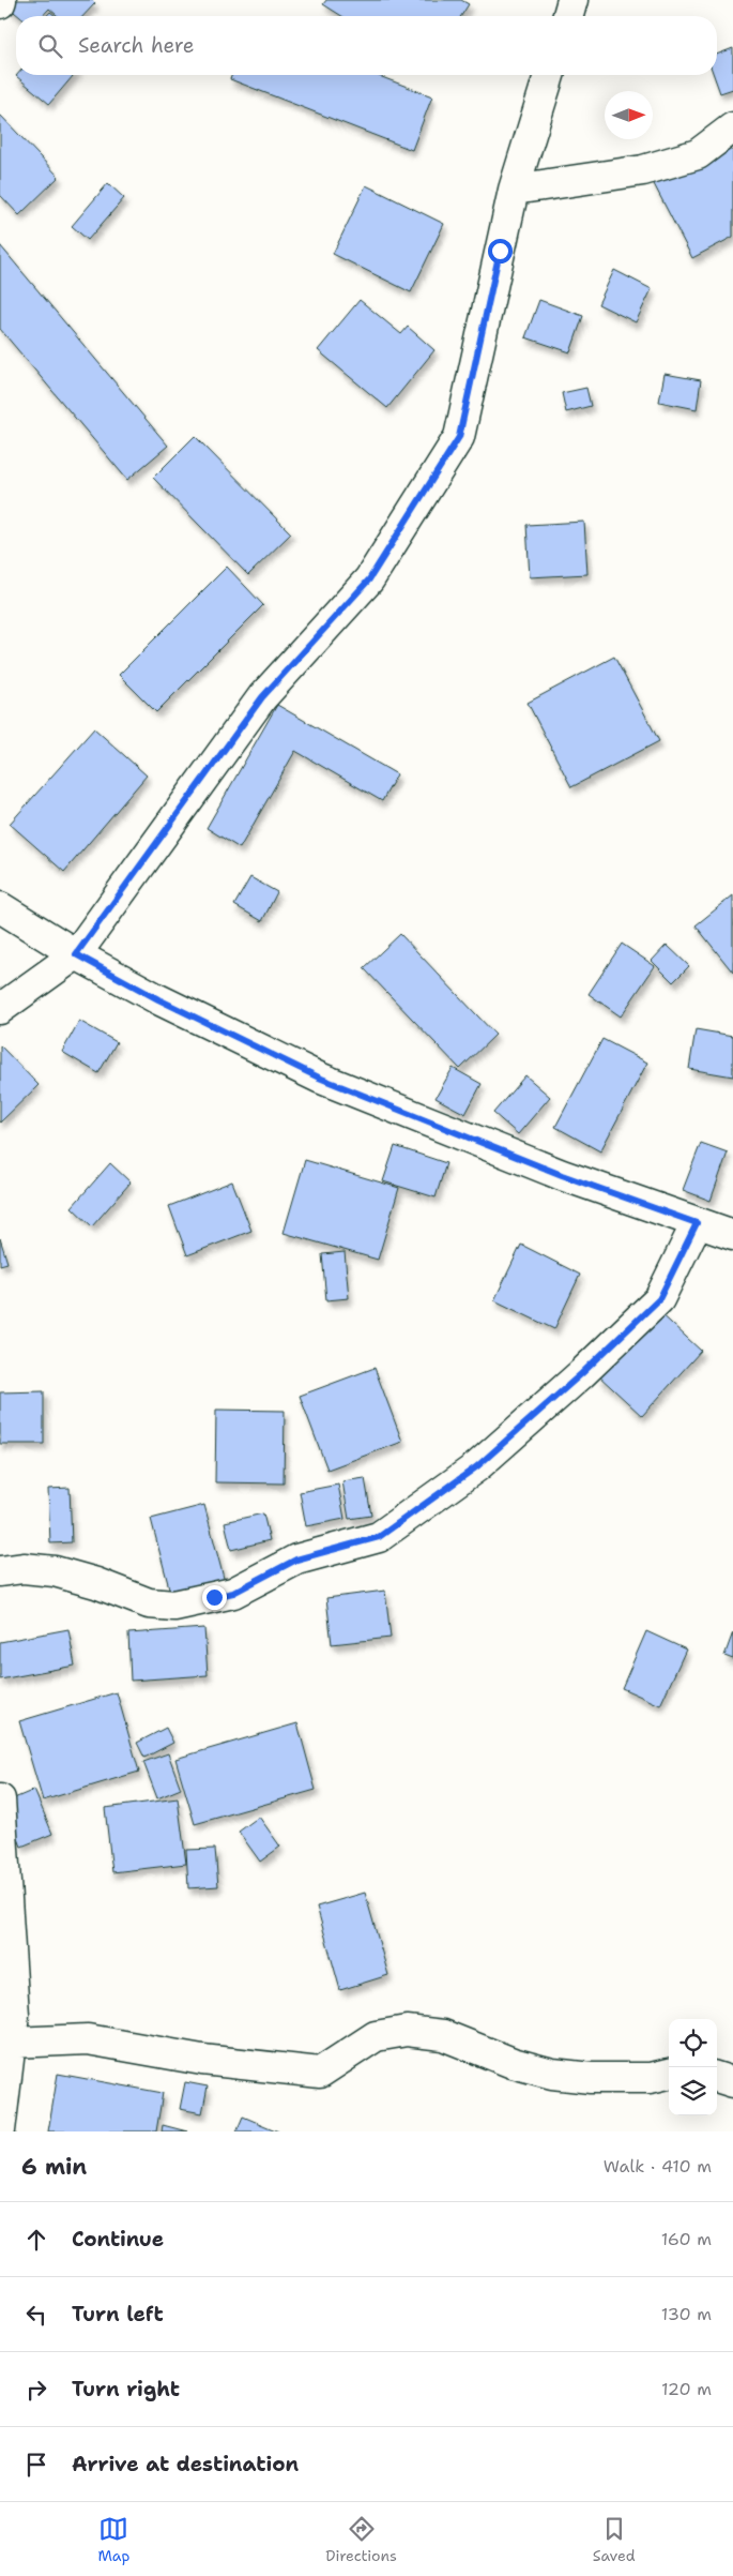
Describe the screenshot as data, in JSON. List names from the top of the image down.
{
  "north": "right",
  "page": {
    "search": "Search here",
    "heading": ["6 min", "Walk · 410 m"],
    "list": [
      ["Continue", "160 m"],
      ["Turn left", "130 m"],
      ["Turn right", "120 m"],
      "Arrive at destination"
    ],
    "nav": ["Map", "Directions", "Saved"]
  }
}
